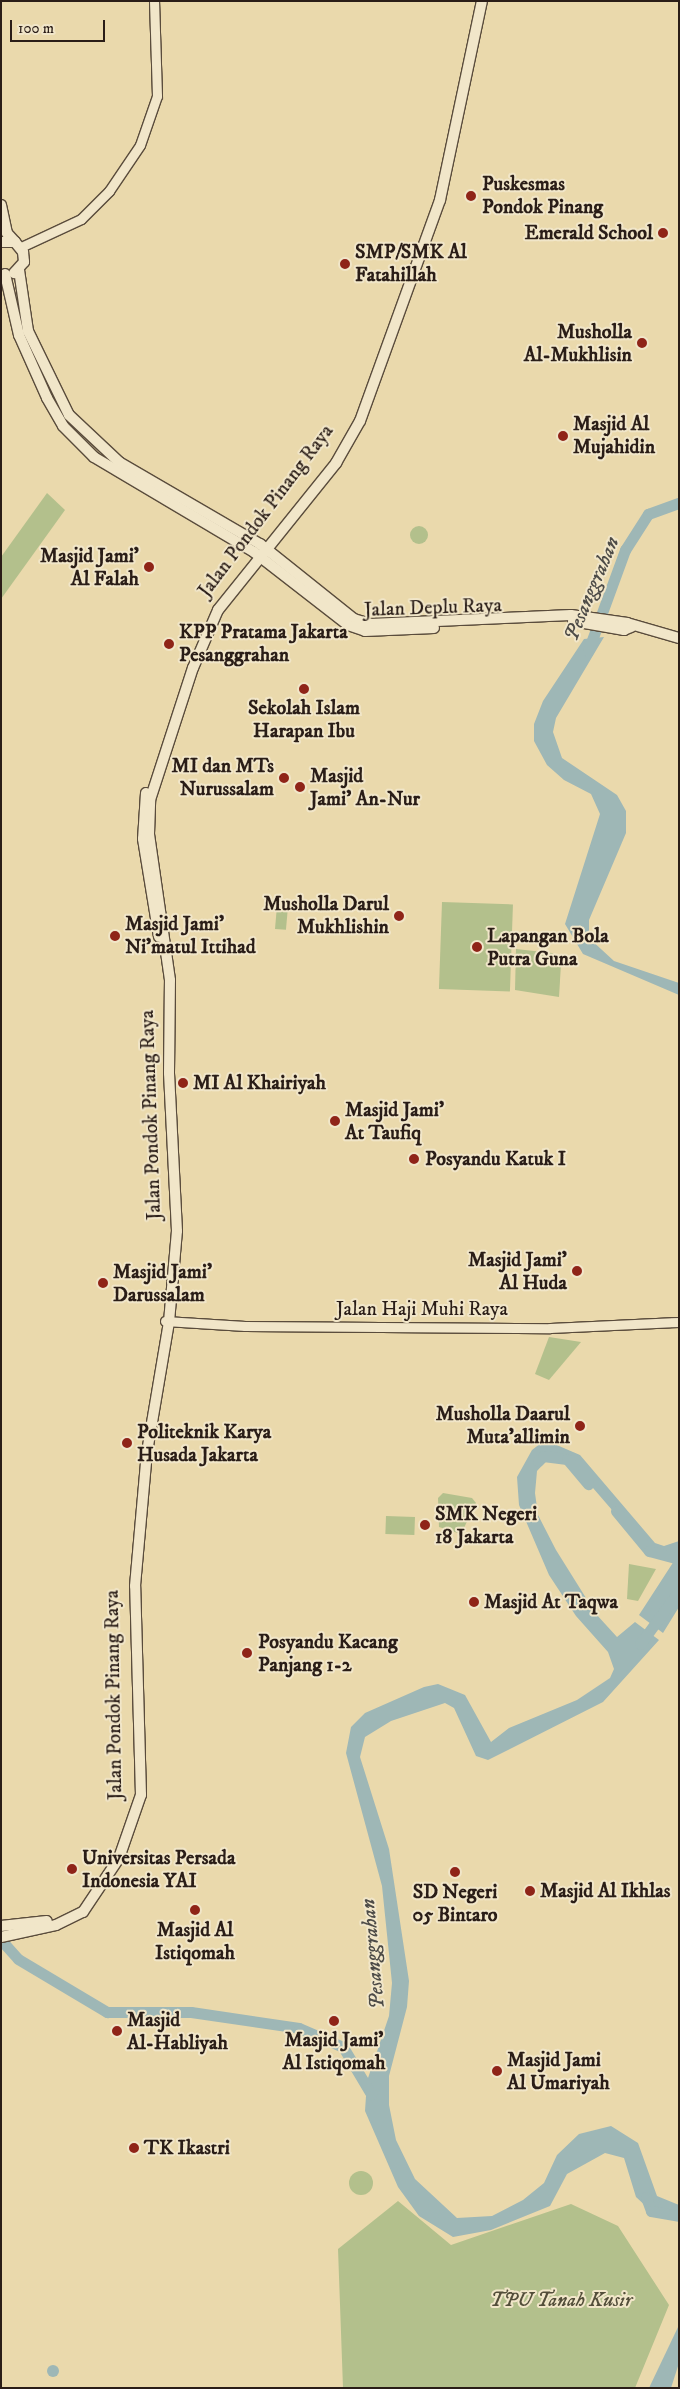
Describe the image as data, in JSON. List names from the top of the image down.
{
  "streets": {
    "main road": ["Jalan Pondok Pinang Raya", "Jalan Deplu Raya"],
    "street": ["Jalan Haji Muhi Raya"]
  },
  "crossings": [
    ["Jalan Pondok Pinang Raya", "Jalan Deplu Raya"],
    ["Jalan Pondok Pinang Raya", "Jalan Haji Muhi Raya"]
  ],
  "water": ["Pesanggrahan"],
  "parks": ["TPU Tanah Kusir"],
  "places": [
    "Puskesmas Pondok Pinang",
    "Emerald School",
    "SMP/SMK Al Fatahillah",
    "Musholla Al-Mukhlisin",
    "Masjid Al Mujahidin",
    "Masjid Jami' Al Falah",
    "KPP Pratama Jakarta Pesanggrahan",
    "Sekolah Islam Harapan Ibu",
    "MI dan MTs Nurussalam",
    "Masjid Jami' An-Nur",
    "Musholla Darul Mukhlishin",
    "Masjid Jami' Ni'matul Ittihad",
    "Lapangan Bola Putra Guna",
    "MI Al Khairiyah",
    "Masjid Jami' At Taufiq",
    "Posyandu Katuk I",
    "Masjid Jami' Al Huda",
    "Masjid Jami' Darussalam",
    "Musholla Daarul Muta'allimin",
    "Politeknik Karya Husada Jakarta",
    "SMK Negeri 18 Jakarta",
    "Masjid At Taqwa",
    "Posyandu Kacang Panjang 1-2",
    "Universitas Persada Indonesia YAI",
    "SD Negeri 05 Bintaro",
    "Masjid Al Ikhlas",
    "Masjid Al Istiqomah",
    "Masjid Jami' Al Istiqomah",
    "Masjid Al-Habliyah",
    "Masjid Jami Al Umariyah",
    "TK Ikastri"
  ],
  "scale_bar": "100 m"
}
